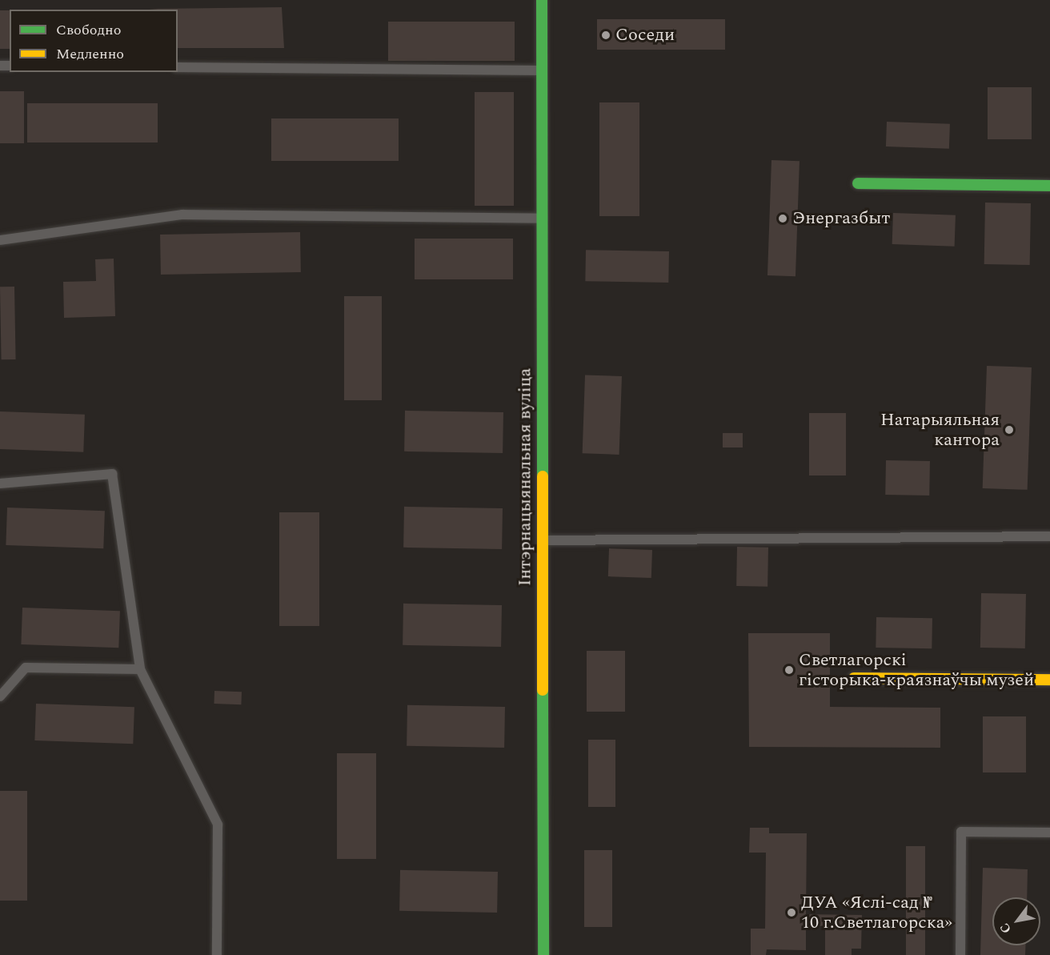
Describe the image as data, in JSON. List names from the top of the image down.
{
  "streets": {
    "street": ["Інтэрнацыянальная вуліца"]
  },
  "places": [
    "Соседи",
    "Энергазбыт",
    "Натарыяльная кантора",
    "Светлагорскі гісторыка-краязнаўчы музей",
    "ДУА «Яслі-сад № 10 г.Светлагорска»"
  ],
  "legend": ["Свободно", "Медленно"],
  "north": "bottom left"
}
